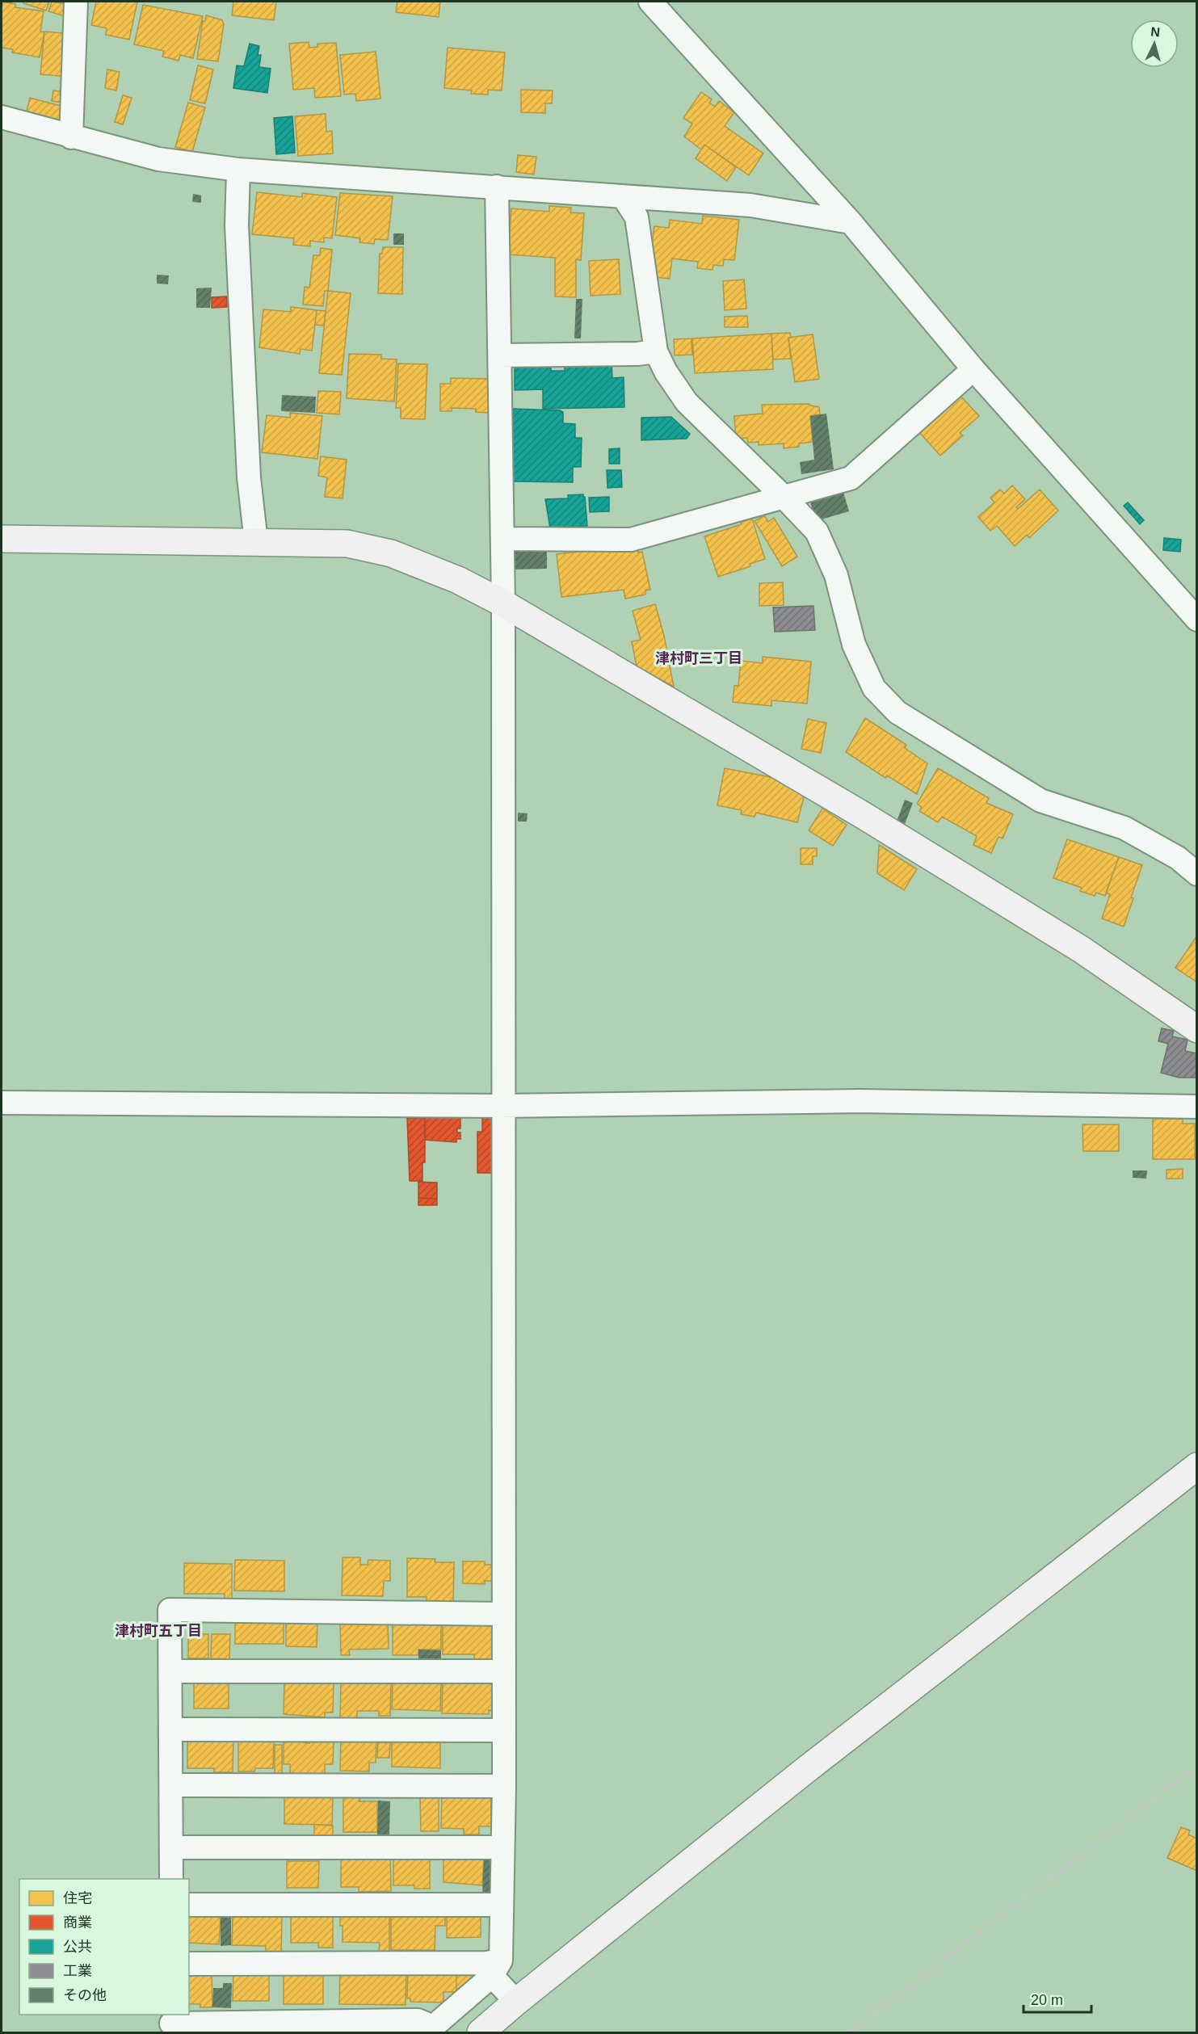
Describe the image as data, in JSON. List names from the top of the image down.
{
  "districts": ["津村町三丁目", "津村町五丁目"],
  "legend": [
    "住宅",
    "商業",
    "公共",
    "工業",
    "その他"
  ],
  "scale_bar": "20 m",
  "north": "top"
}
